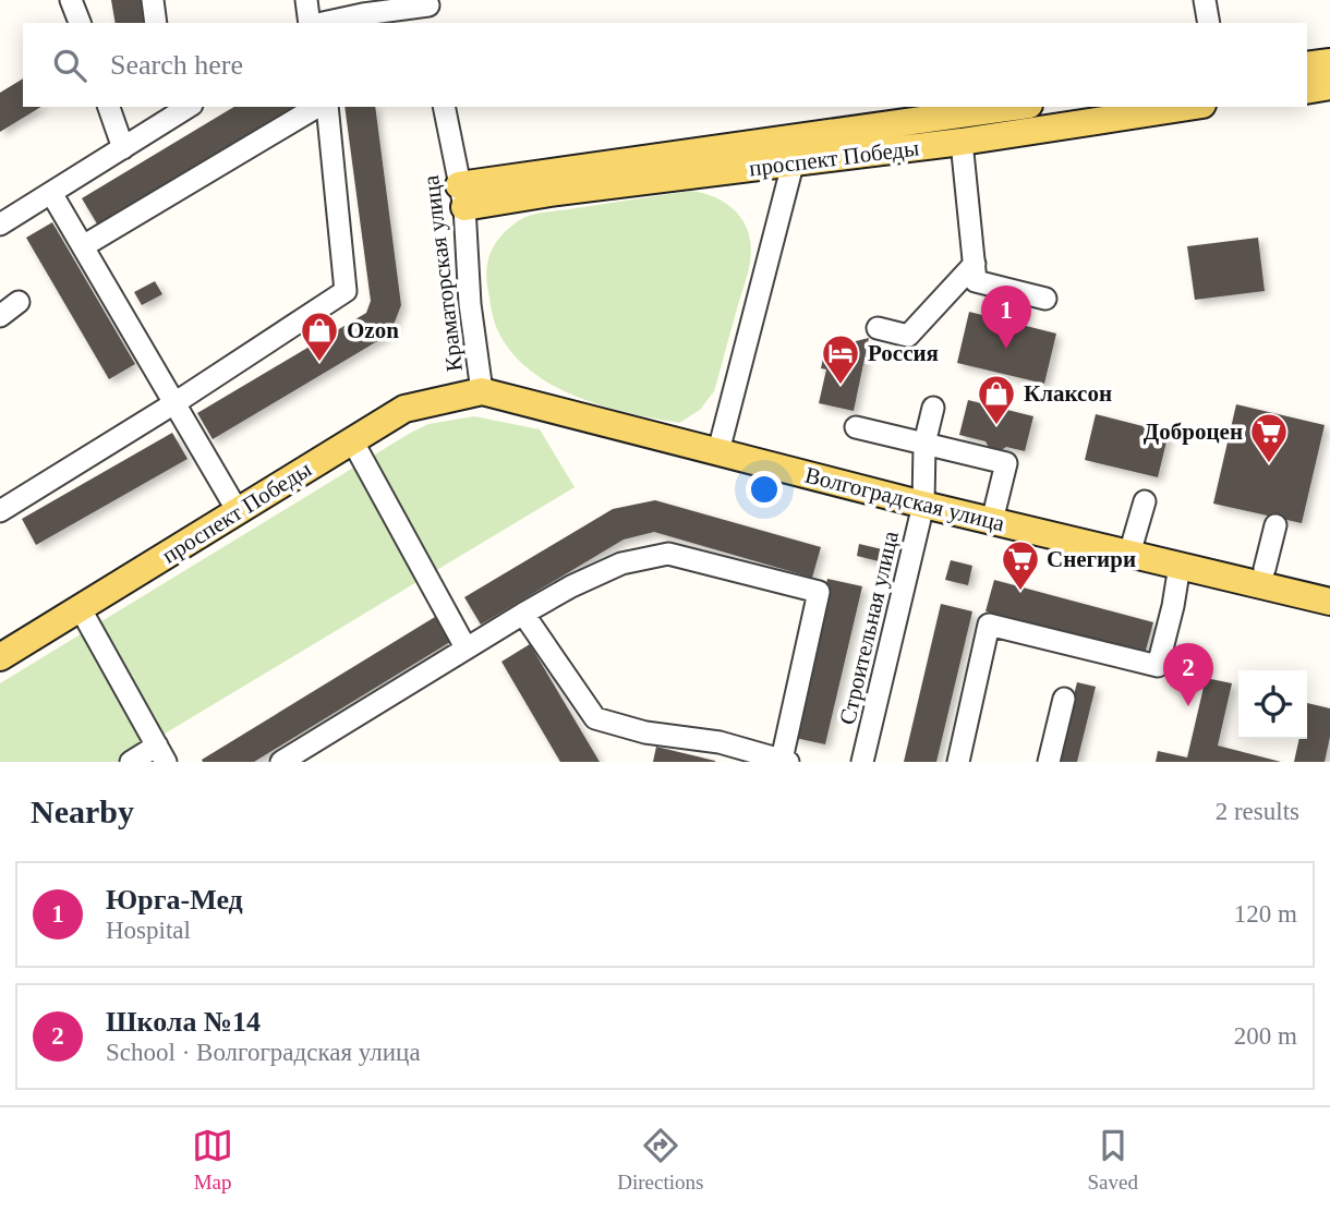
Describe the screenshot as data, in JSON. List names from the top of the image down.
{
  "streets": {
    "main road": ["проспект Победы", "Волгоградская улица"],
    "street": ["Краматорская улица", "Строительная улица"]
  },
  "crossings": [
    ["проспект Победы", "Краматорская улица"],
    ["проспект Победы", "Волгоградская улица"],
    ["Краматорская улица", "Волгоградская улица"],
    ["Волгоградская улица", "Строительная улица"]
  ],
  "places": {
    "shop": ["Ozon", "Клаксон"],
    "hotel": ["Россия"],
    "supermarket": ["Доброцен", "Снегири"]
  },
  "page": {
    "search": "Search here",
    "pins": ["1", "2"],
    "heading": ["Nearby", "2 results"],
    "list": [
      {
        "mark": "1",
        "name": "Юрга-Мед",
        "note": "Hospital",
        "value": "120 m"
      },
      {
        "mark": "2",
        "name": "Школа №14",
        "note": "School · Волгоградская улица",
        "value": "200 m"
      }
    ],
    "nav": ["Map", "Directions", "Saved"]
  }
}
